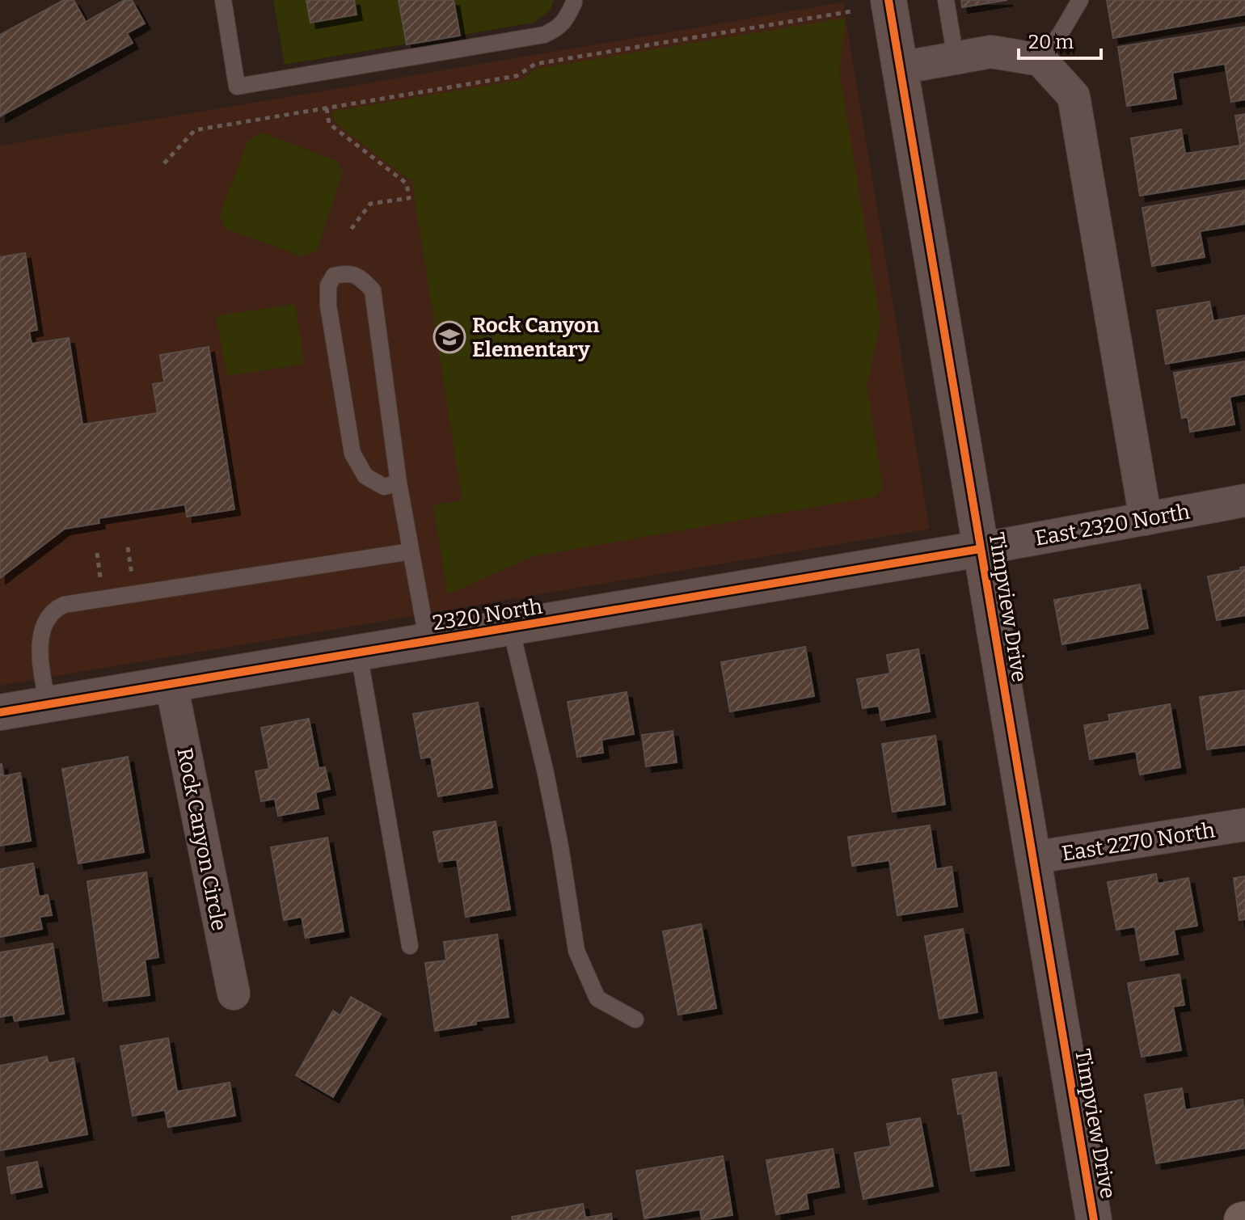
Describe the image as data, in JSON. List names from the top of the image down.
{
  "streets": {
    "street": [
      "East 2320 North",
      "Timpview Drive",
      "2320 North",
      "Rock Canyon Circle",
      "East 2270 North"
    ]
  },
  "crossings": [
    ["East 2320 North", "Timpview Drive"],
    ["East 2320 North", "2320 North"],
    ["Timpview Drive", "2320 North"],
    ["Timpview Drive", "East 2270 North"],
    ["2320 North", "Rock Canyon Circle"]
  ],
  "places": {
    "school or university": ["Rock Canyon Elementary"]
  },
  "scale_bar": "20 m"
}
